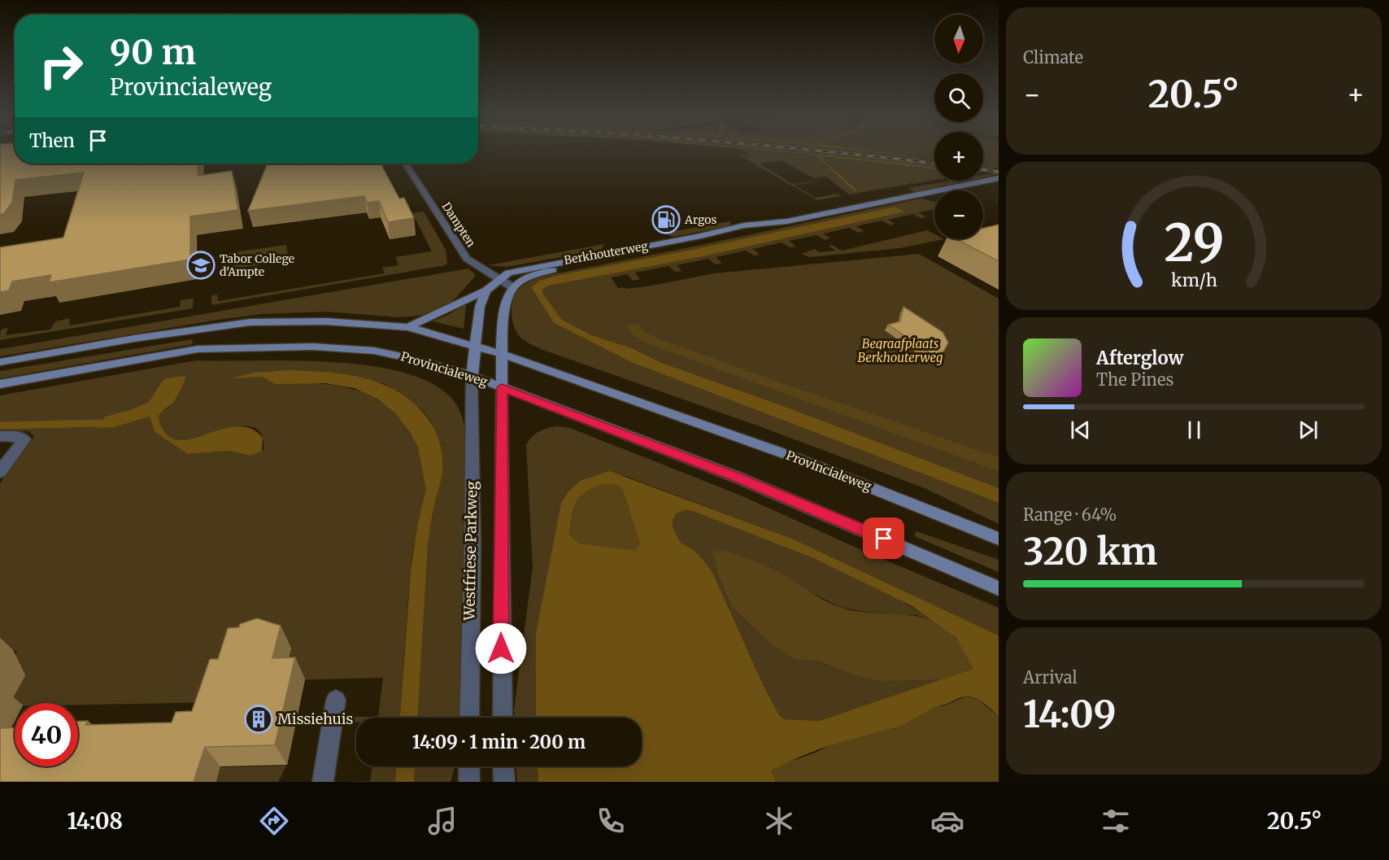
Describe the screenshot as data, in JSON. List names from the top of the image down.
{
  "streets": {
    "main road": ["Berkhouterweg", "Provincialeweg"],
    "street": ["Dampten", "Westfriese Parkweg"]
  },
  "crossings": [
    ["Dampten", "Berkhouterweg"],
    ["Provincialeweg", "Westfriese Parkweg"]
  ],
  "parks": ["Begraafplaats Berkhouterweg"],
  "places": {
    "fuel station": ["Argos"],
    "school or university": ["Tabor College d'Ampte"],
    "building": ["Missiehuis"]
  },
  "north": "bottom",
  "page": {
    "tile": [
      "Climate",
      ["Range · 64%", "320 km"],
      ["Arrival", "14:09"]
    ],
    "map_buttons": ["+", "−"],
    "turn": ["90 m", "Provincialeweg"],
    "heat": ["−", "20.5°", "+"],
    "then": "Then",
    "song": ["Afterglow", "The Pines"],
    "limit": "40",
    "trip": "14:09 · 1 min · 200 m",
    "tabs": ["14:08", "20.5°"],
    "gauge": ["29", "km/h"]
  }
}
